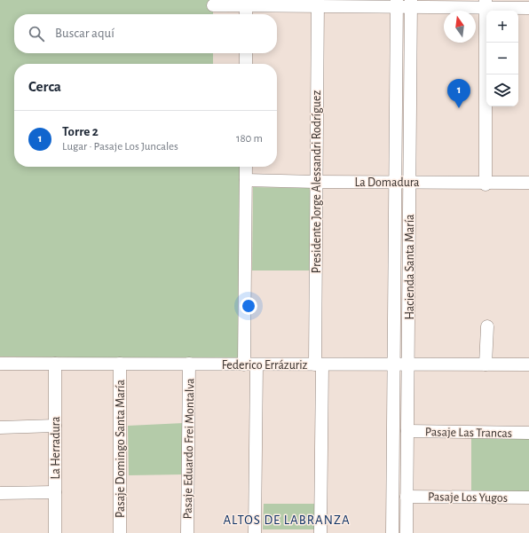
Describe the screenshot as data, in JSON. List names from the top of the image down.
{
  "streets": {
    "street": [
      "Presidente Jorge Alessandri Rodríguez",
      "La Domadura",
      "Hacienda Santa María",
      "Federico Errázuriz",
      "Pasaje Las Trancas",
      "La Herradura",
      "Pasaje Domingo Santa María",
      "Pasaje Eduardo Frei Montalva",
      "Pasaje Los Yugos"
    ]
  },
  "crossings": [
    ["Presidente Jorge Alessandri Rodríguez", "La Domadura"],
    ["Presidente Jorge Alessandri Rodríguez", "Federico Errázuriz"],
    ["La Domadura", "Hacienda Santa María"],
    ["Hacienda Santa María", "Federico Errázuriz"],
    ["Hacienda Santa María", "Pasaje Las Trancas"],
    ["Hacienda Santa María", "Pasaje Los Yugos"],
    ["Federico Errázuriz", "La Herradura"],
    ["Federico Errázuriz", "Pasaje Domingo Santa María"],
    ["Federico Errázuriz", "Pasaje Eduardo Frei Montalva"]
  ],
  "districts": ["ALTOS DE LABRANZA"],
  "north": "top",
  "page": {
    "map_buttons": ["+", "−"],
    "search": "Buscar aquí",
    "heading": "Cerca",
    "pins": "1",
    "list": [
      {
        "mark": "1",
        "name": "Torre 2",
        "note": "Lugar · Pasaje Los Juncales",
        "value": "180 m"
      }
    ]
  }
}
